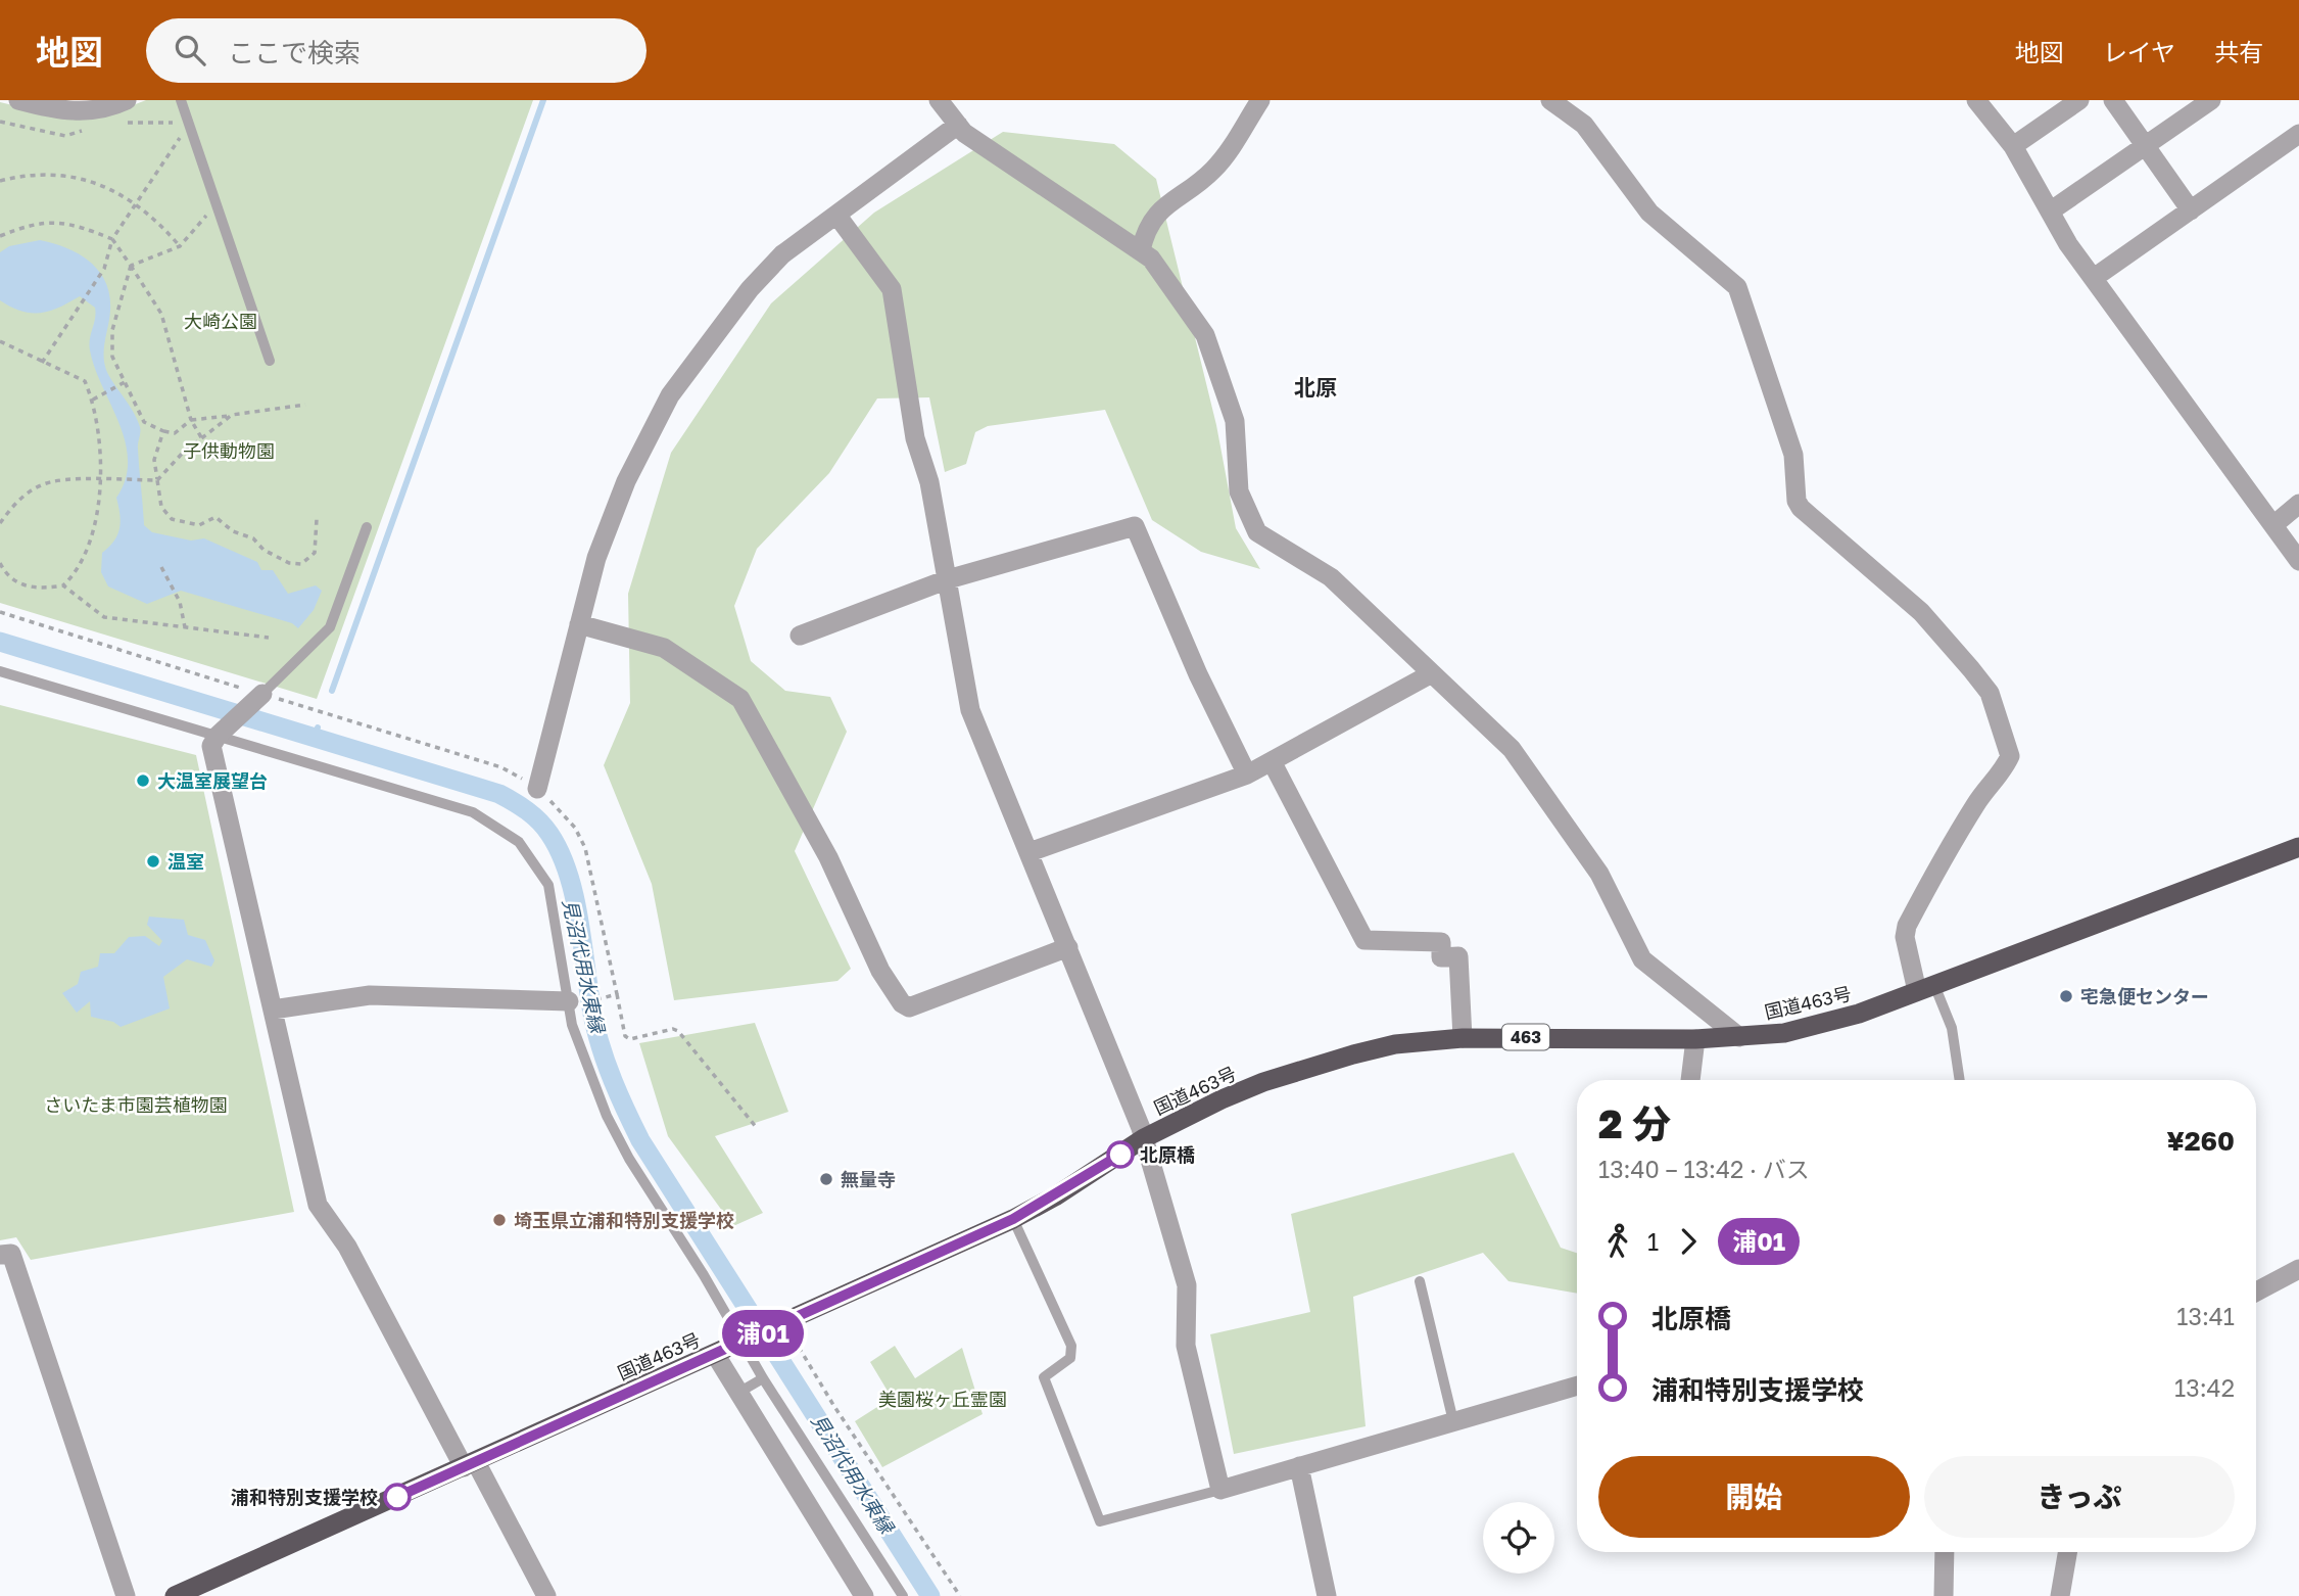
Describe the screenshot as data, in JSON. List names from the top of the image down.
{
  "streets": {
    "highway": ["国道463号", "463"]
  },
  "districts": ["北原"],
  "water": ["見沼代用水東縁"],
  "parks": [
    "大崎公園",
    "子供動物園",
    "さいたま市園芸植物園",
    "美園桜ヶ丘霊園"
  ],
  "places": [
    "大温室展望台",
    "温室",
    "宅急便センター",
    "北原橋",
    "無量寺",
    "埼玉県立浦和特別支援学校",
    "浦和特別支援学校"
  ],
  "lines": ["bus line 浦01"],
  "page": {
    "header": "地図",
    "search": "ここで検索",
    "nav": ["地図", "レイヤ", "共有"],
    "on_map": "浦01",
    "heading": ["2 分", "13:40 – 13:42 · バス", "¥260"],
    "legs": ["1", "浦01"],
    "list": [
      {
        "name": "北原橋",
        "value": "13:41"
      },
      {
        "name": "浦和特別支援学校",
        "value": "13:42"
      }
    ],
    "buttons": ["開始", "きっぷ"]
  }
}
